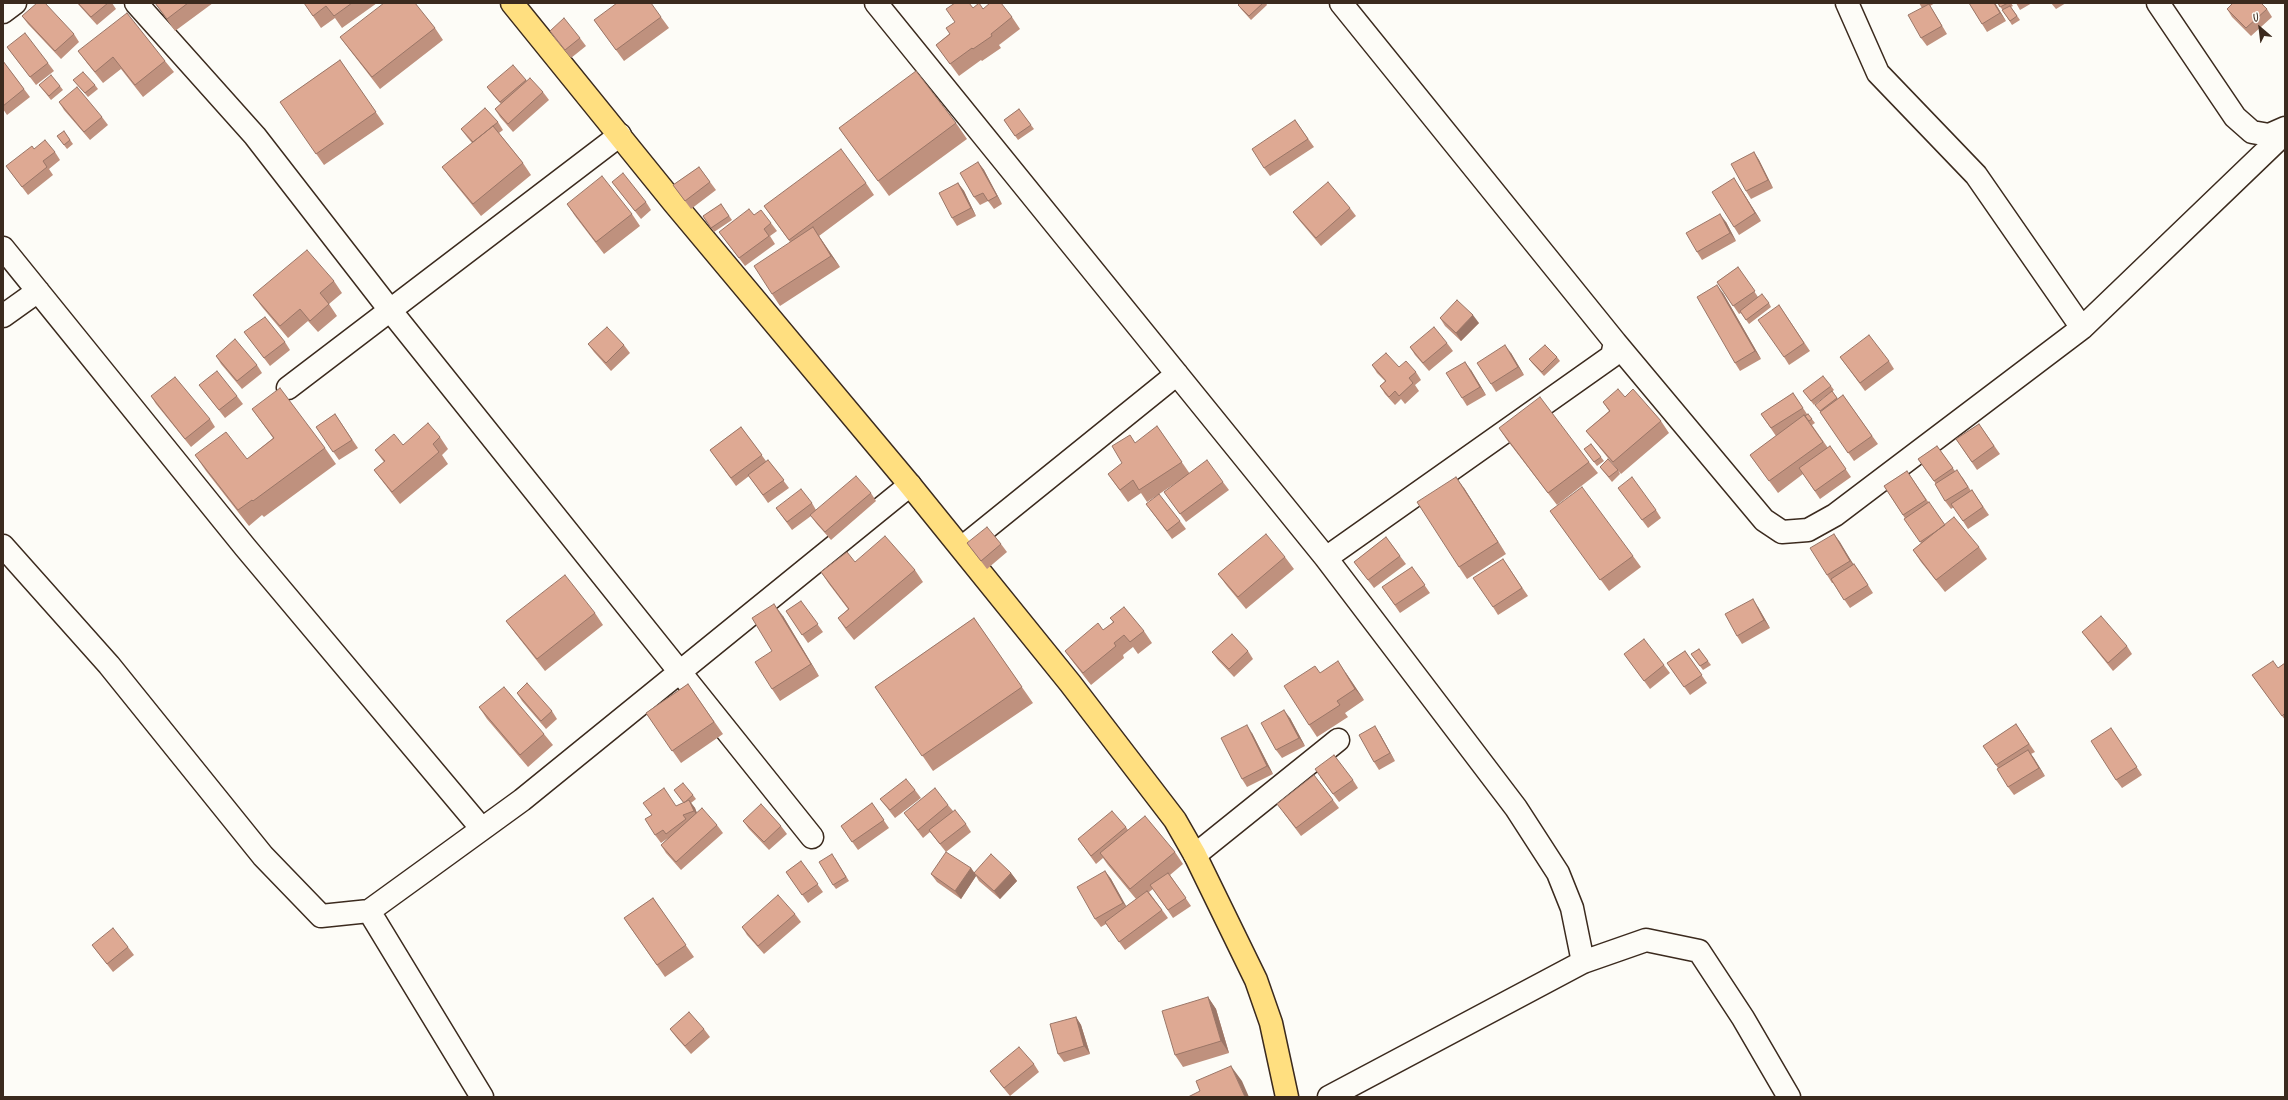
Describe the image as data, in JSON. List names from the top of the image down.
{
  "north": "top left"
}
